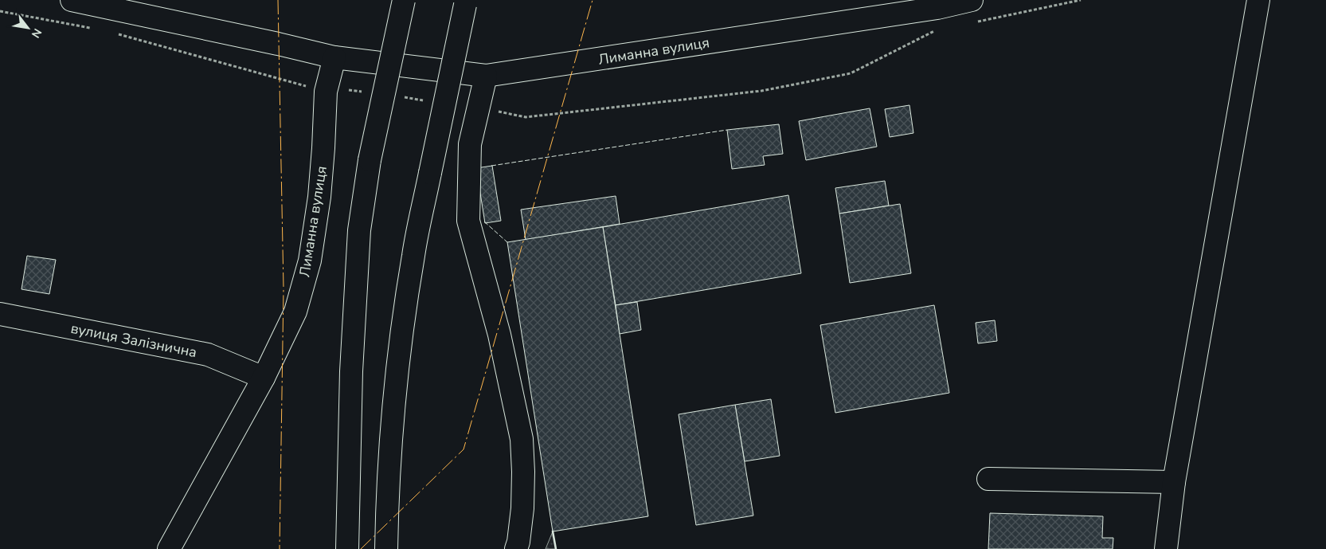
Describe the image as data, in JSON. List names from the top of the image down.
{
  "streets": {
    "main road": ["Лиманна вулиця", "вулиця Залізнична"]
  },
  "crossings": [
    ["Лиманна вулиця", "вулиця Залізнична"]
  ],
  "north": "bottom right"
}
